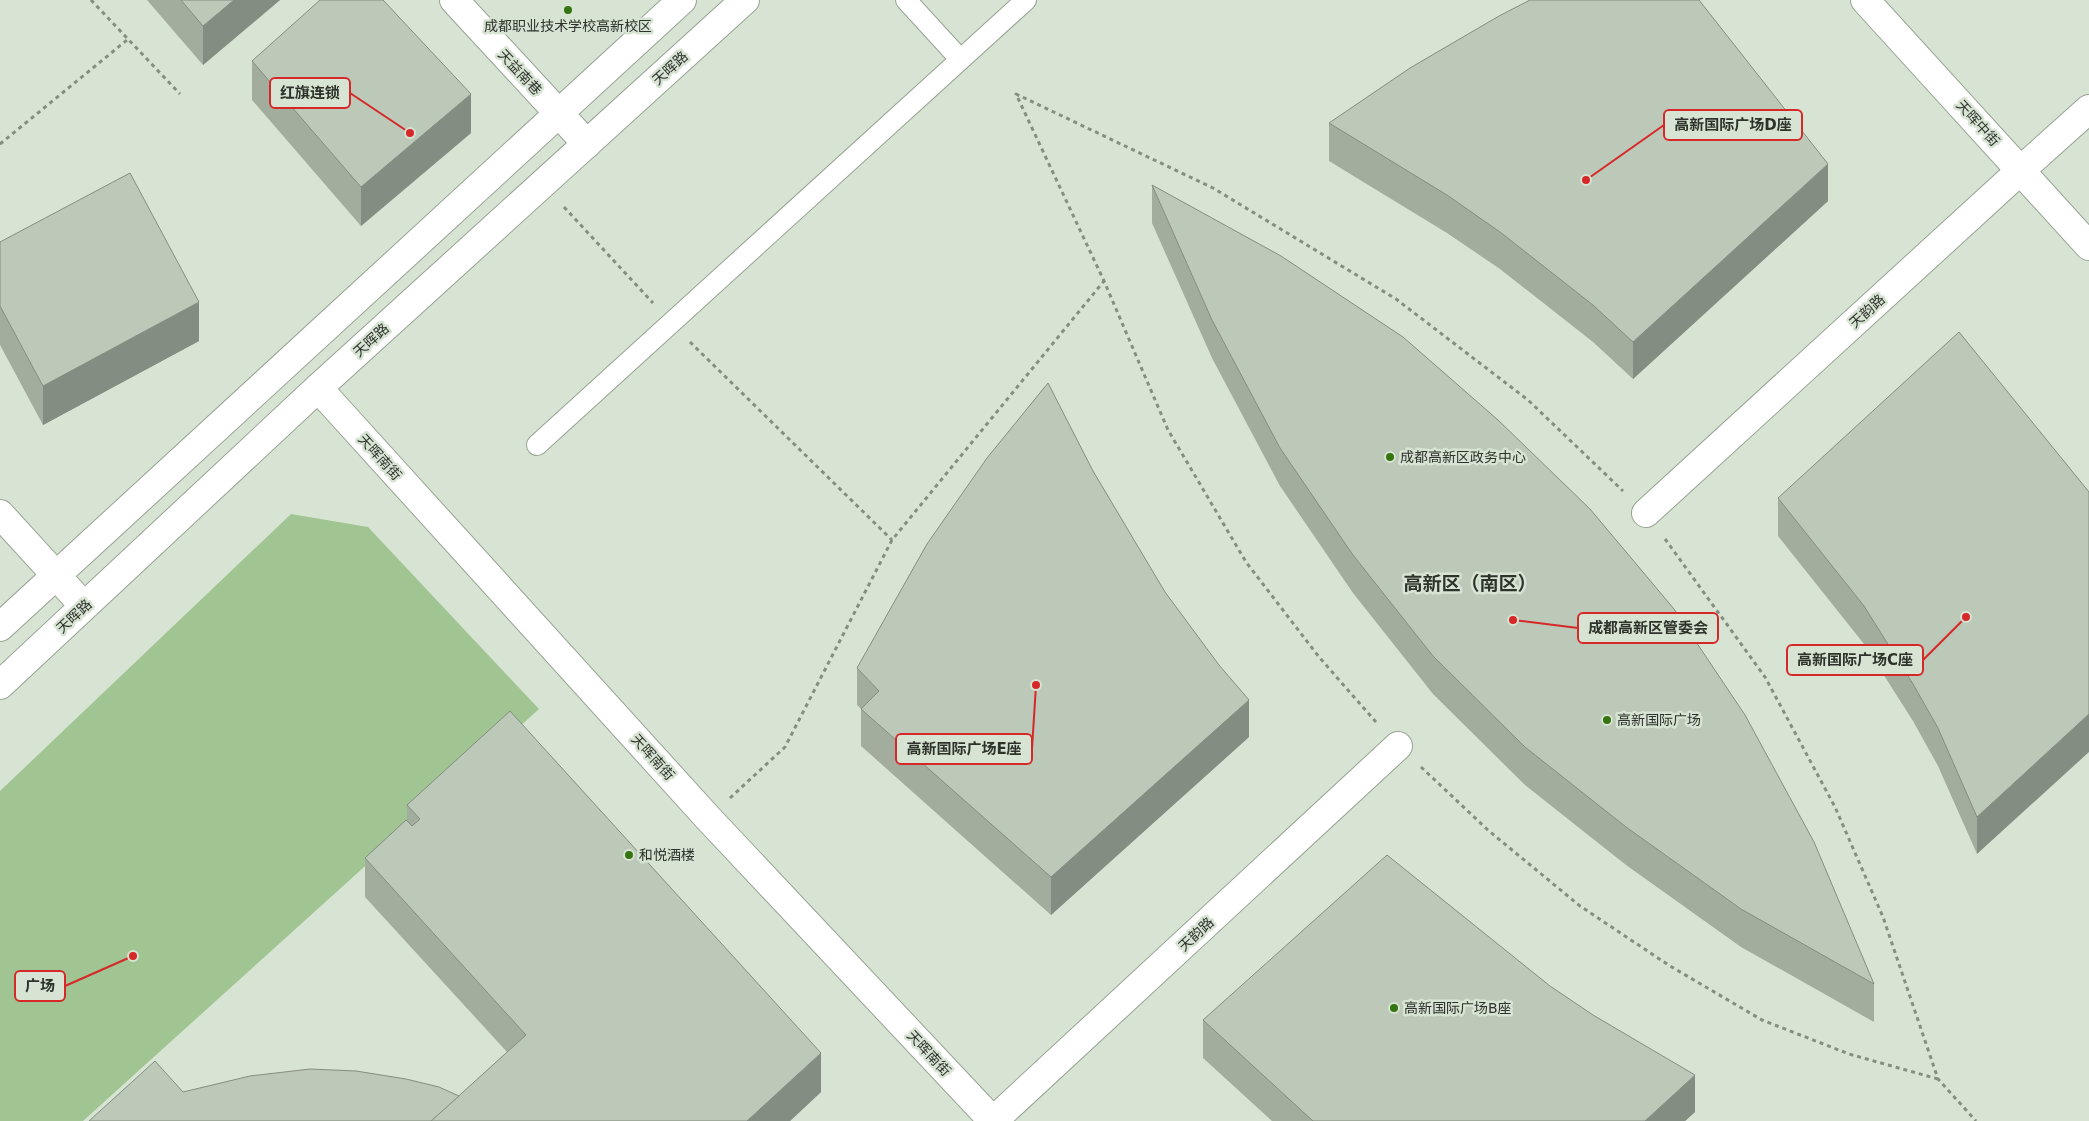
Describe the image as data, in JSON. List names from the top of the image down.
{
  "streets": {
    "street": [
      "天晖路",
      "天益南巷",
      "天晖中街",
      "天韵路",
      "天晖南街"
    ]
  },
  "crossings": [
    ["天晖路", "天益南巷"],
    ["天晖路", "天晖南街"],
    ["天晖中街", "天韵路"],
    ["天韵路", "天晖南街"]
  ],
  "districts": ["高新区（南区）"],
  "places": [
    "成都职业技术学校高新校区",
    "红旗连锁",
    "高新国际广场D座",
    "成都高新区政务中心",
    "高新国际广场C座",
    "成都高新区管委会",
    "高新国际广场E座",
    "高新国际广场",
    "和悦酒楼",
    "广场",
    "高新国际广场B座"
  ]
}
